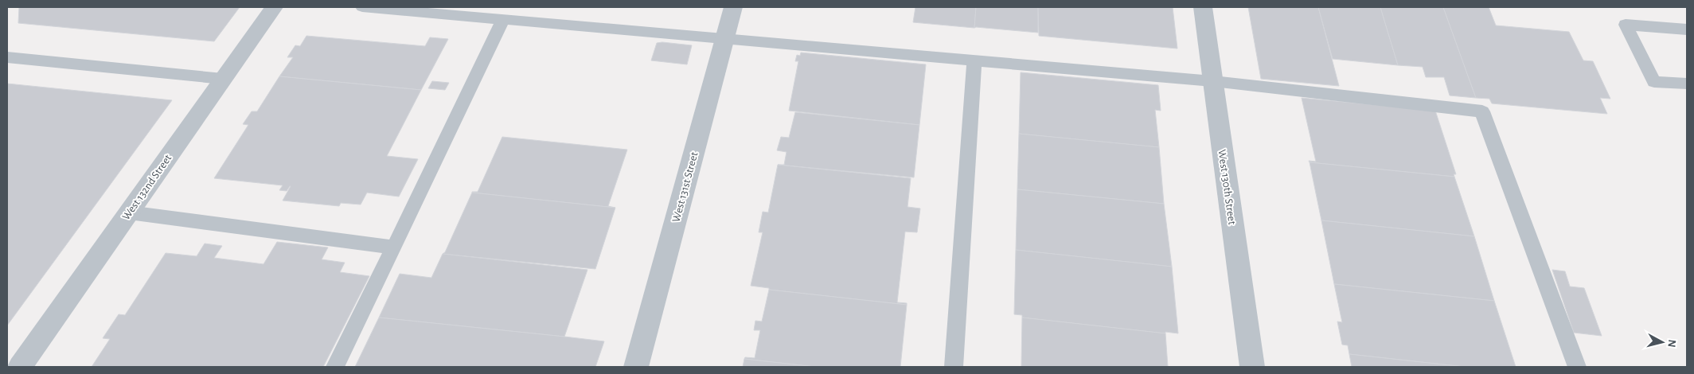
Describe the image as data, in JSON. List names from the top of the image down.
{
  "streets": {
    "street": ["West 132nd Street", "West 131st Street", "West 130th Street"]
  },
  "north": "right"
}
